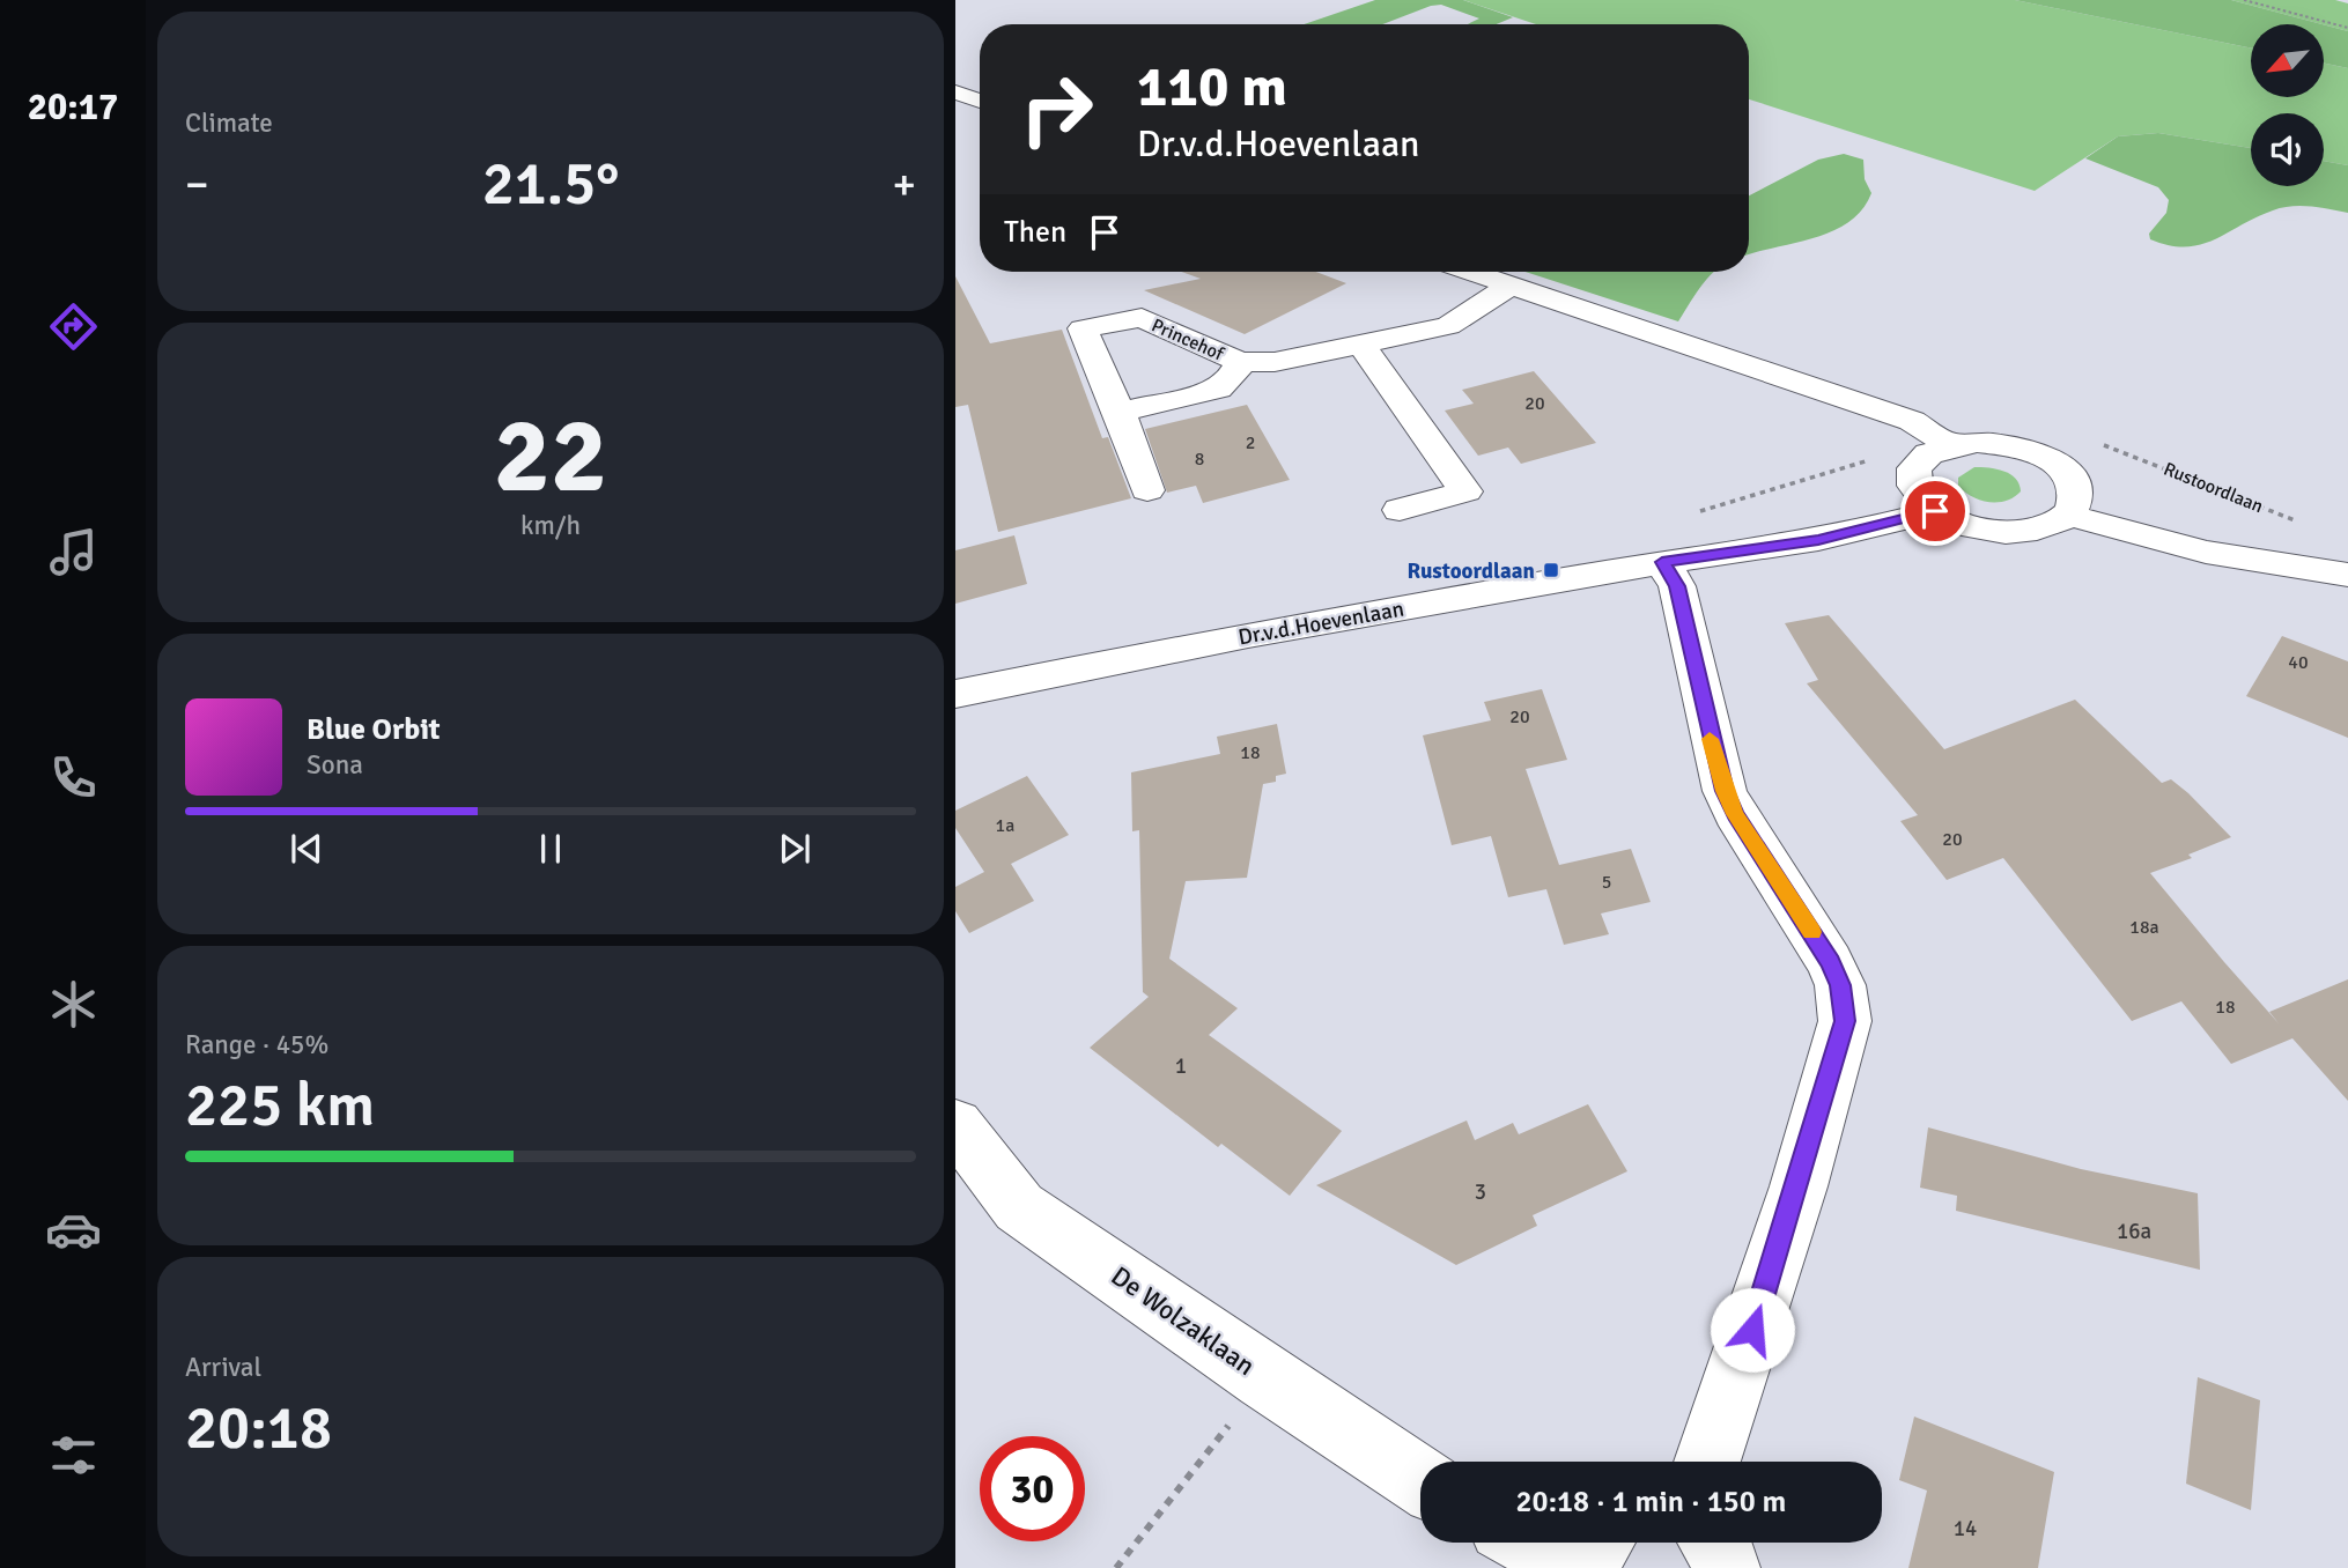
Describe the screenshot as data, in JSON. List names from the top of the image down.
{
  "streets": {
    "street": ["Princehof", "Dr.v.d.Hoevenlaan", "De Wolzaklaan"],
    "path": ["Rustoordlaan"]
  },
  "places": {
    "transit": ["Rustoordlaan"]
  },
  "house_numbers": [
    "20",
    "2",
    "8",
    "40",
    "20",
    "18",
    "1a",
    "20",
    "5",
    "18a",
    "18",
    "1",
    "3",
    "16a",
    "14"
  ],
  "north": "bottom left",
  "page": {
    "tabs": "20:17",
    "tile": [
      "Climate",
      ["22", "km/h"],
      ["Range · 45%", "225 km"],
      ["Arrival", "20:18"]
    ],
    "turn": ["110 m", "Dr.v.d.Hoevenlaan"],
    "heat": ["−", "21.5°", "+"],
    "then": "Then",
    "song": ["Blue Orbit", "Sona"],
    "limit": "30",
    "trip": "20:18 · 1 min · 150 m"
  }
}
